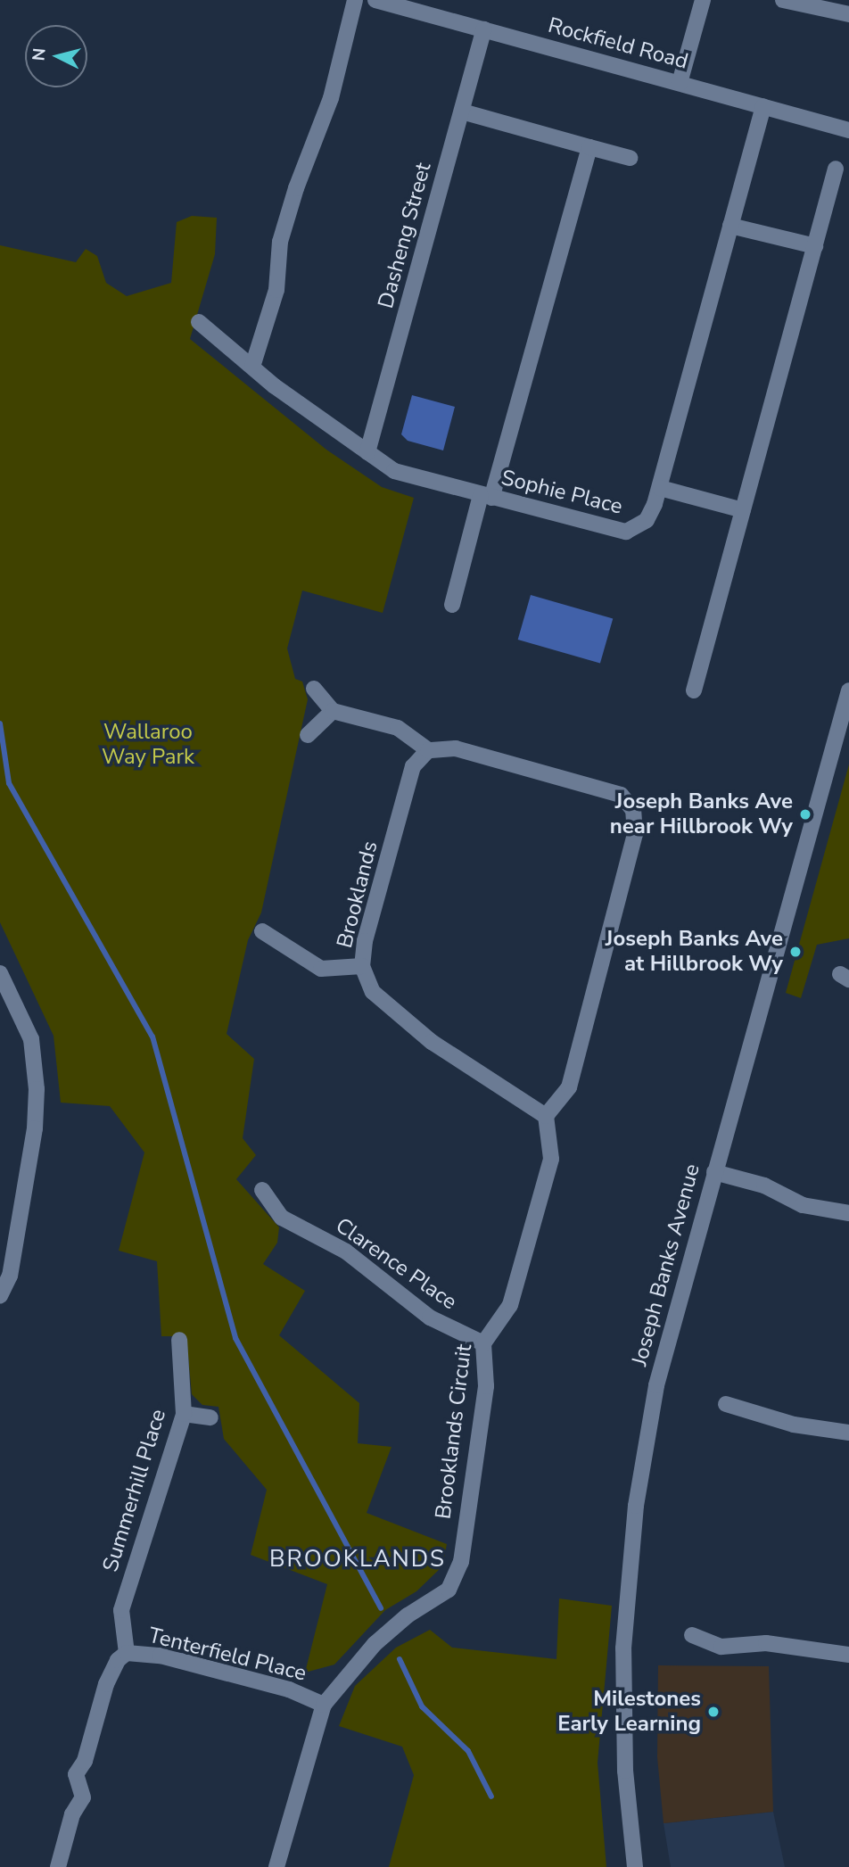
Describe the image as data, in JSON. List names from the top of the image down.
{
  "streets": {
    "street": [
      "Rockfield Road",
      "Dasheng Street",
      "Sophie Place",
      "Brooklands",
      "Clarence Place",
      "Joseph Banks Avenue",
      "Brooklands Circuit",
      "Summerhill Place",
      "Tenterfield Place"
    ]
  },
  "crossings": [
    ["Rockfield Road", "Dasheng Street"],
    ["Rockfield Road", "Sophie Place"],
    ["Dasheng Street", "Sophie Place"],
    ["Brooklands", "Brooklands Circuit"],
    ["Clarence Place", "Brooklands Circuit"],
    ["Brooklands Circuit", "Tenterfield Place"],
    ["Summerhill Place", "Tenterfield Place"]
  ],
  "districts": ["BROOKLANDS"],
  "parks": ["Wallaroo Way Park"],
  "places": ["Joseph Banks Ave near Hillbrook Wy", "Joseph Banks Ave at Hillbrook Wy", "Milestones Early Learning"],
  "north": "left"
}
